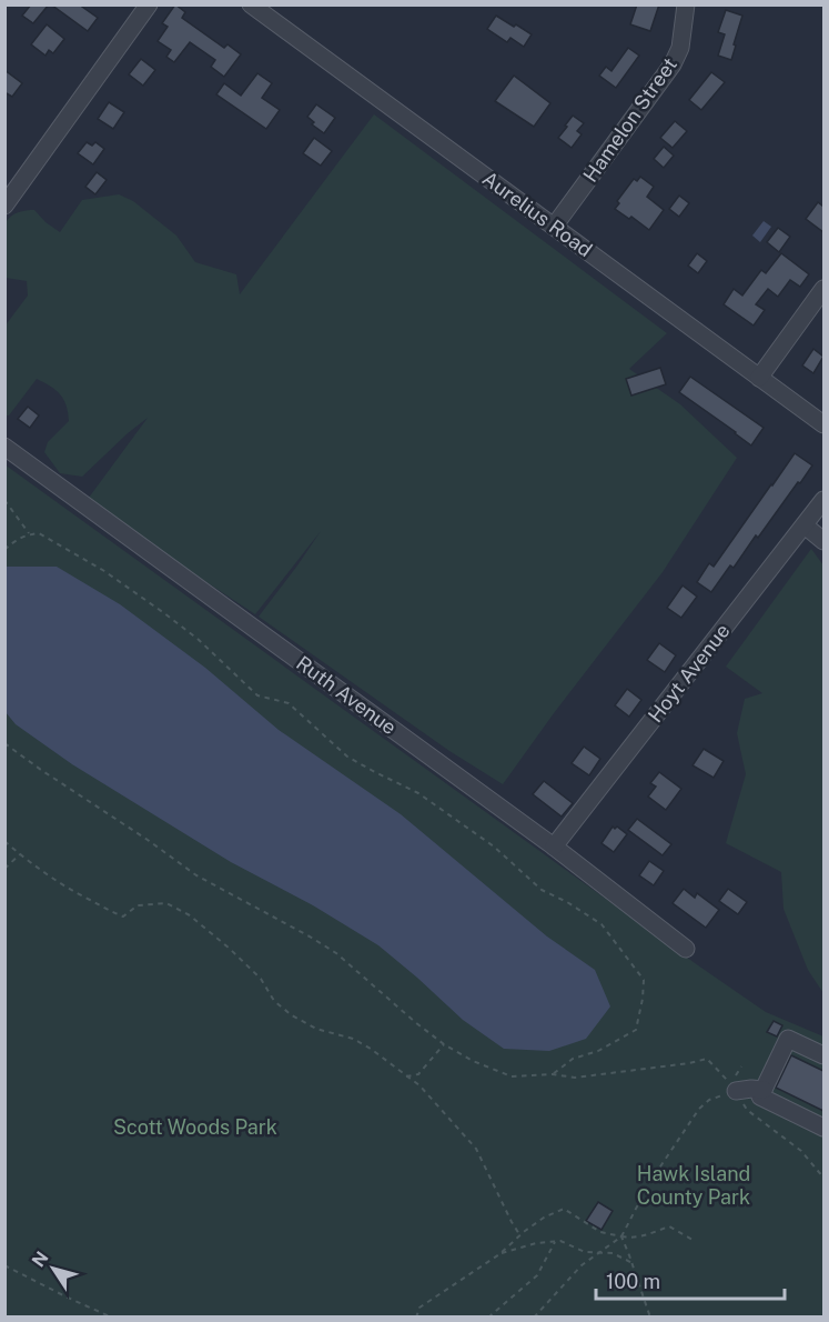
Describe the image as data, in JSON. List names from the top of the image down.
{
  "streets": {
    "street": [
      "Hamelon Street",
      "Aurelius Road",
      "Hoyt Avenue",
      "Ruth Avenue"
    ]
  },
  "crossings": [
    ["Hamelon Street", "Aurelius Road"],
    ["Hoyt Avenue", "Ruth Avenue"]
  ],
  "parks": ["Scott Woods Park", "Hawk Island County Park"],
  "scale_bar": "100 m",
  "north": "top left"
}
